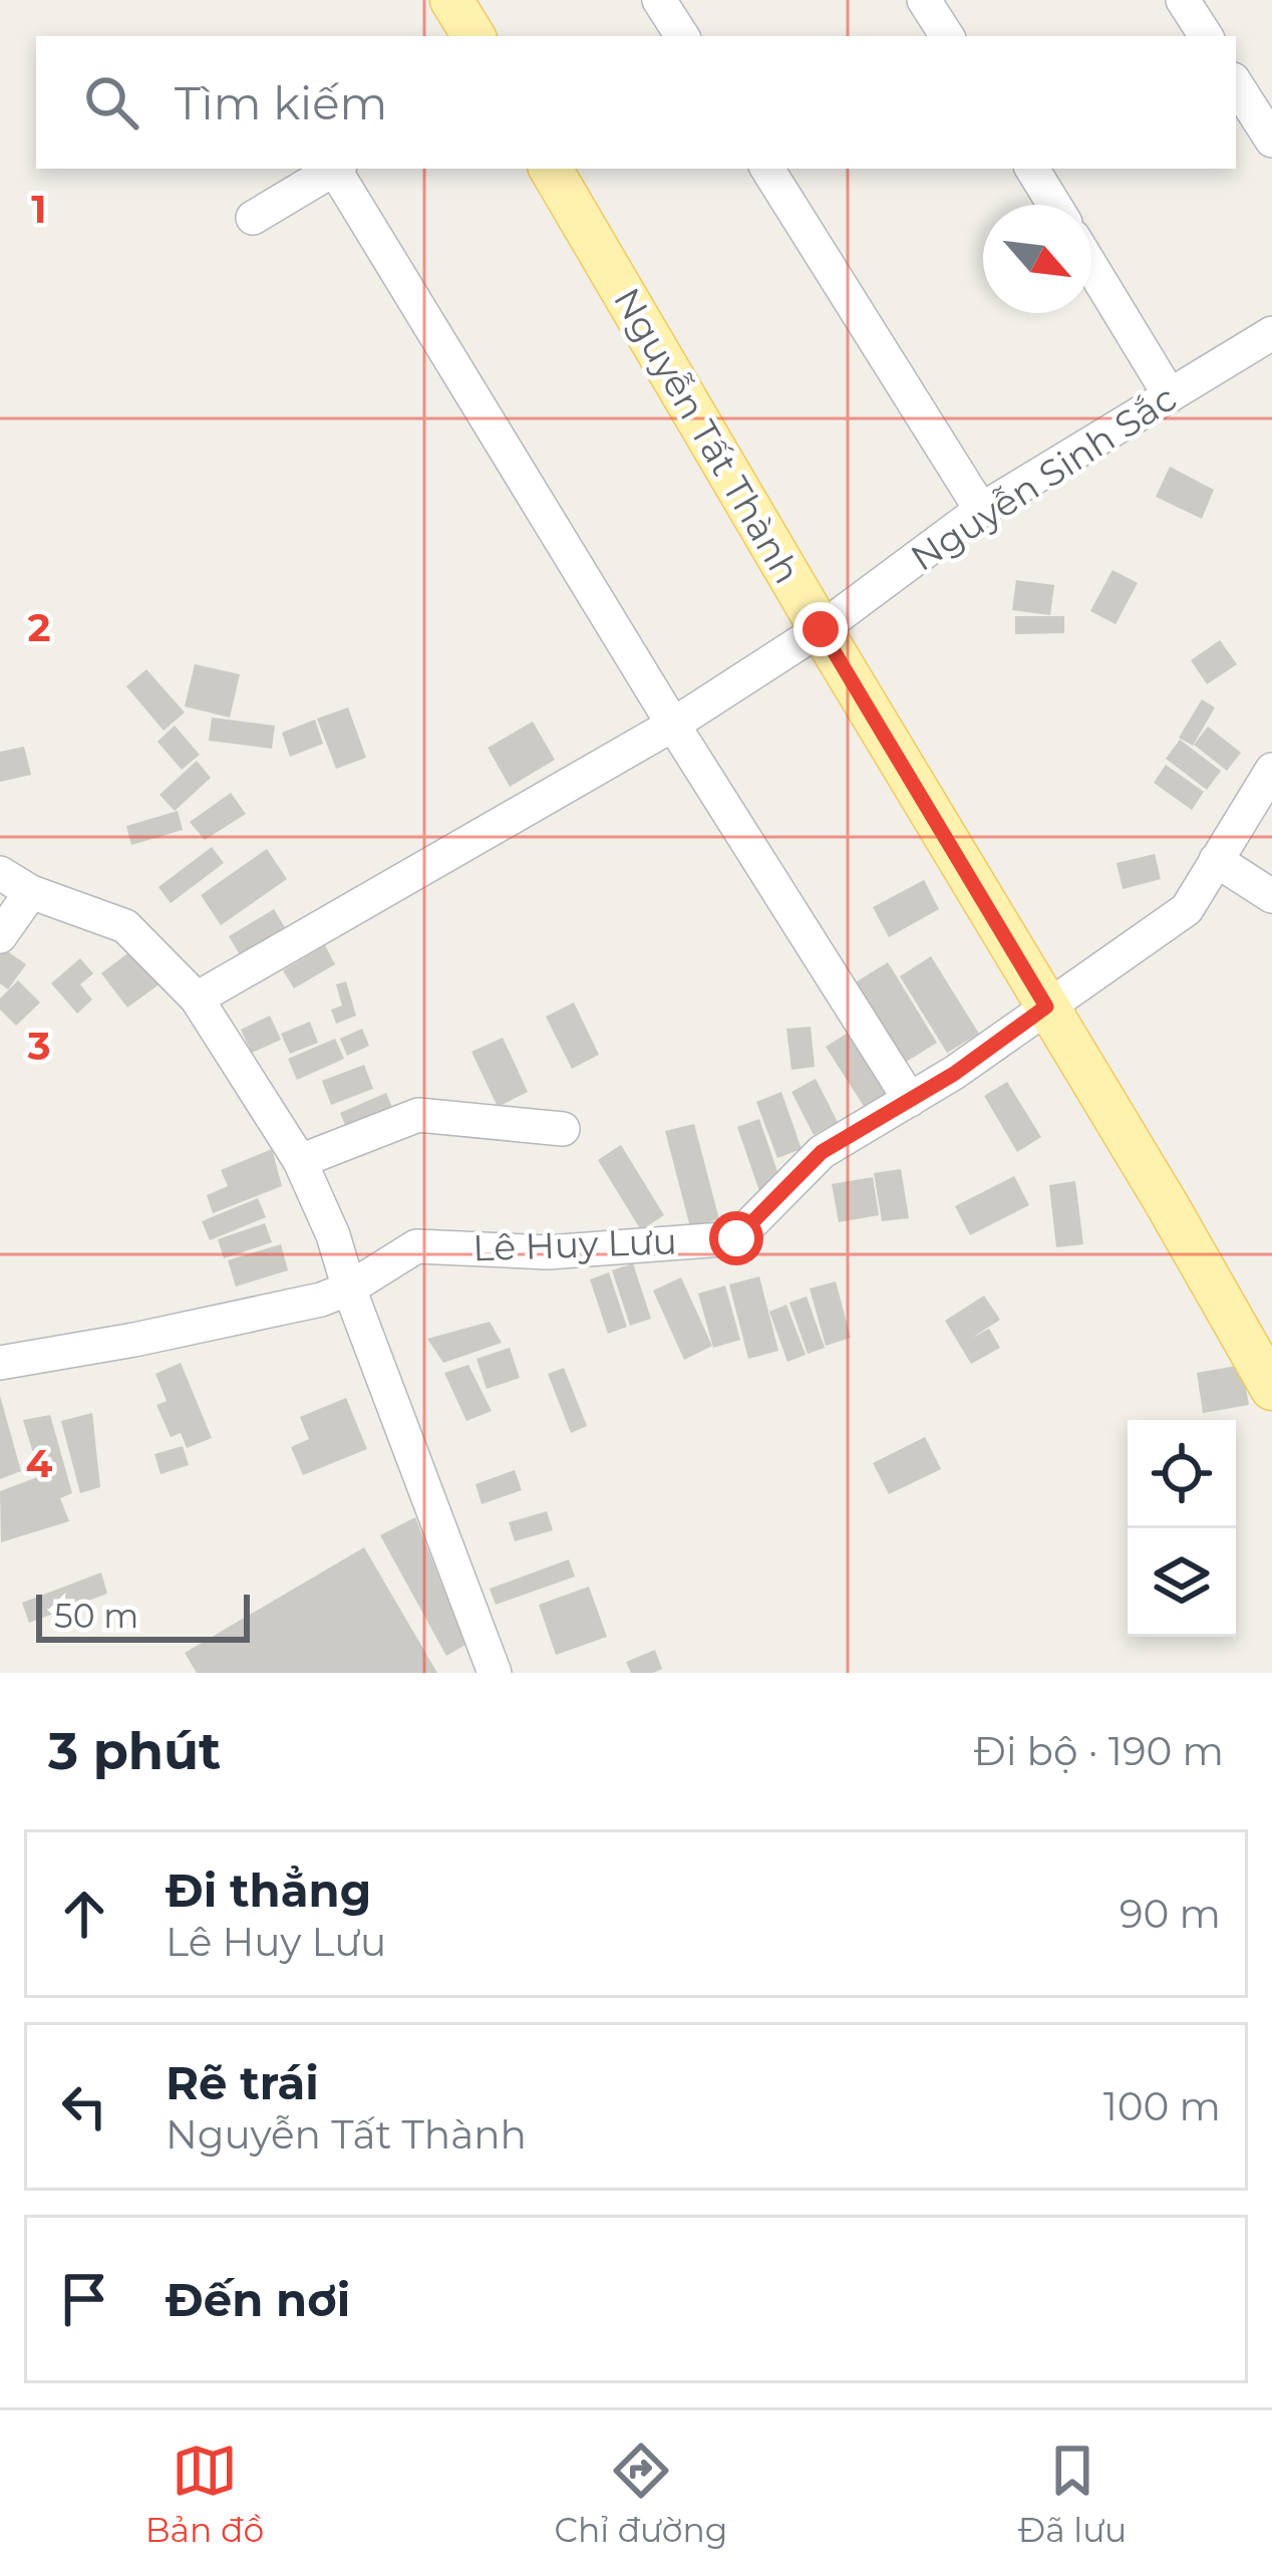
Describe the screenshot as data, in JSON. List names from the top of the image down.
{
  "streets": {
    "main road": ["Nguyễn Tất Thành"],
    "street": ["Nguyễn Sinh Sắc", "Lê Huy Lưu"]
  },
  "crossings": [
    ["Nguyễn Tất Thành", "Nguyễn Sinh Sắc"],
    ["Nguyễn Tất Thành", "Lê Huy Lưu"]
  ],
  "scale_bar": "50 m",
  "north": "bottom right",
  "page": {
    "search": "Tìm kiếm",
    "scale": "50 m",
    "heading": ["3 phút", "Đi bộ · 190 m"],
    "list": [
      ["Đi thẳng", "Lê Huy Lưu", "90 m"],
      ["Rẽ trái", "Nguyễn Tất Thành", "100 m"],
      "Đến nơi"
    ],
    "nav": ["Bản đồ", "Chỉ đường", "Đã lưu"]
  },
  "grid": {
    "rows": [
      "1",
      "2",
      "3",
      "4"
    ]
  }
}
